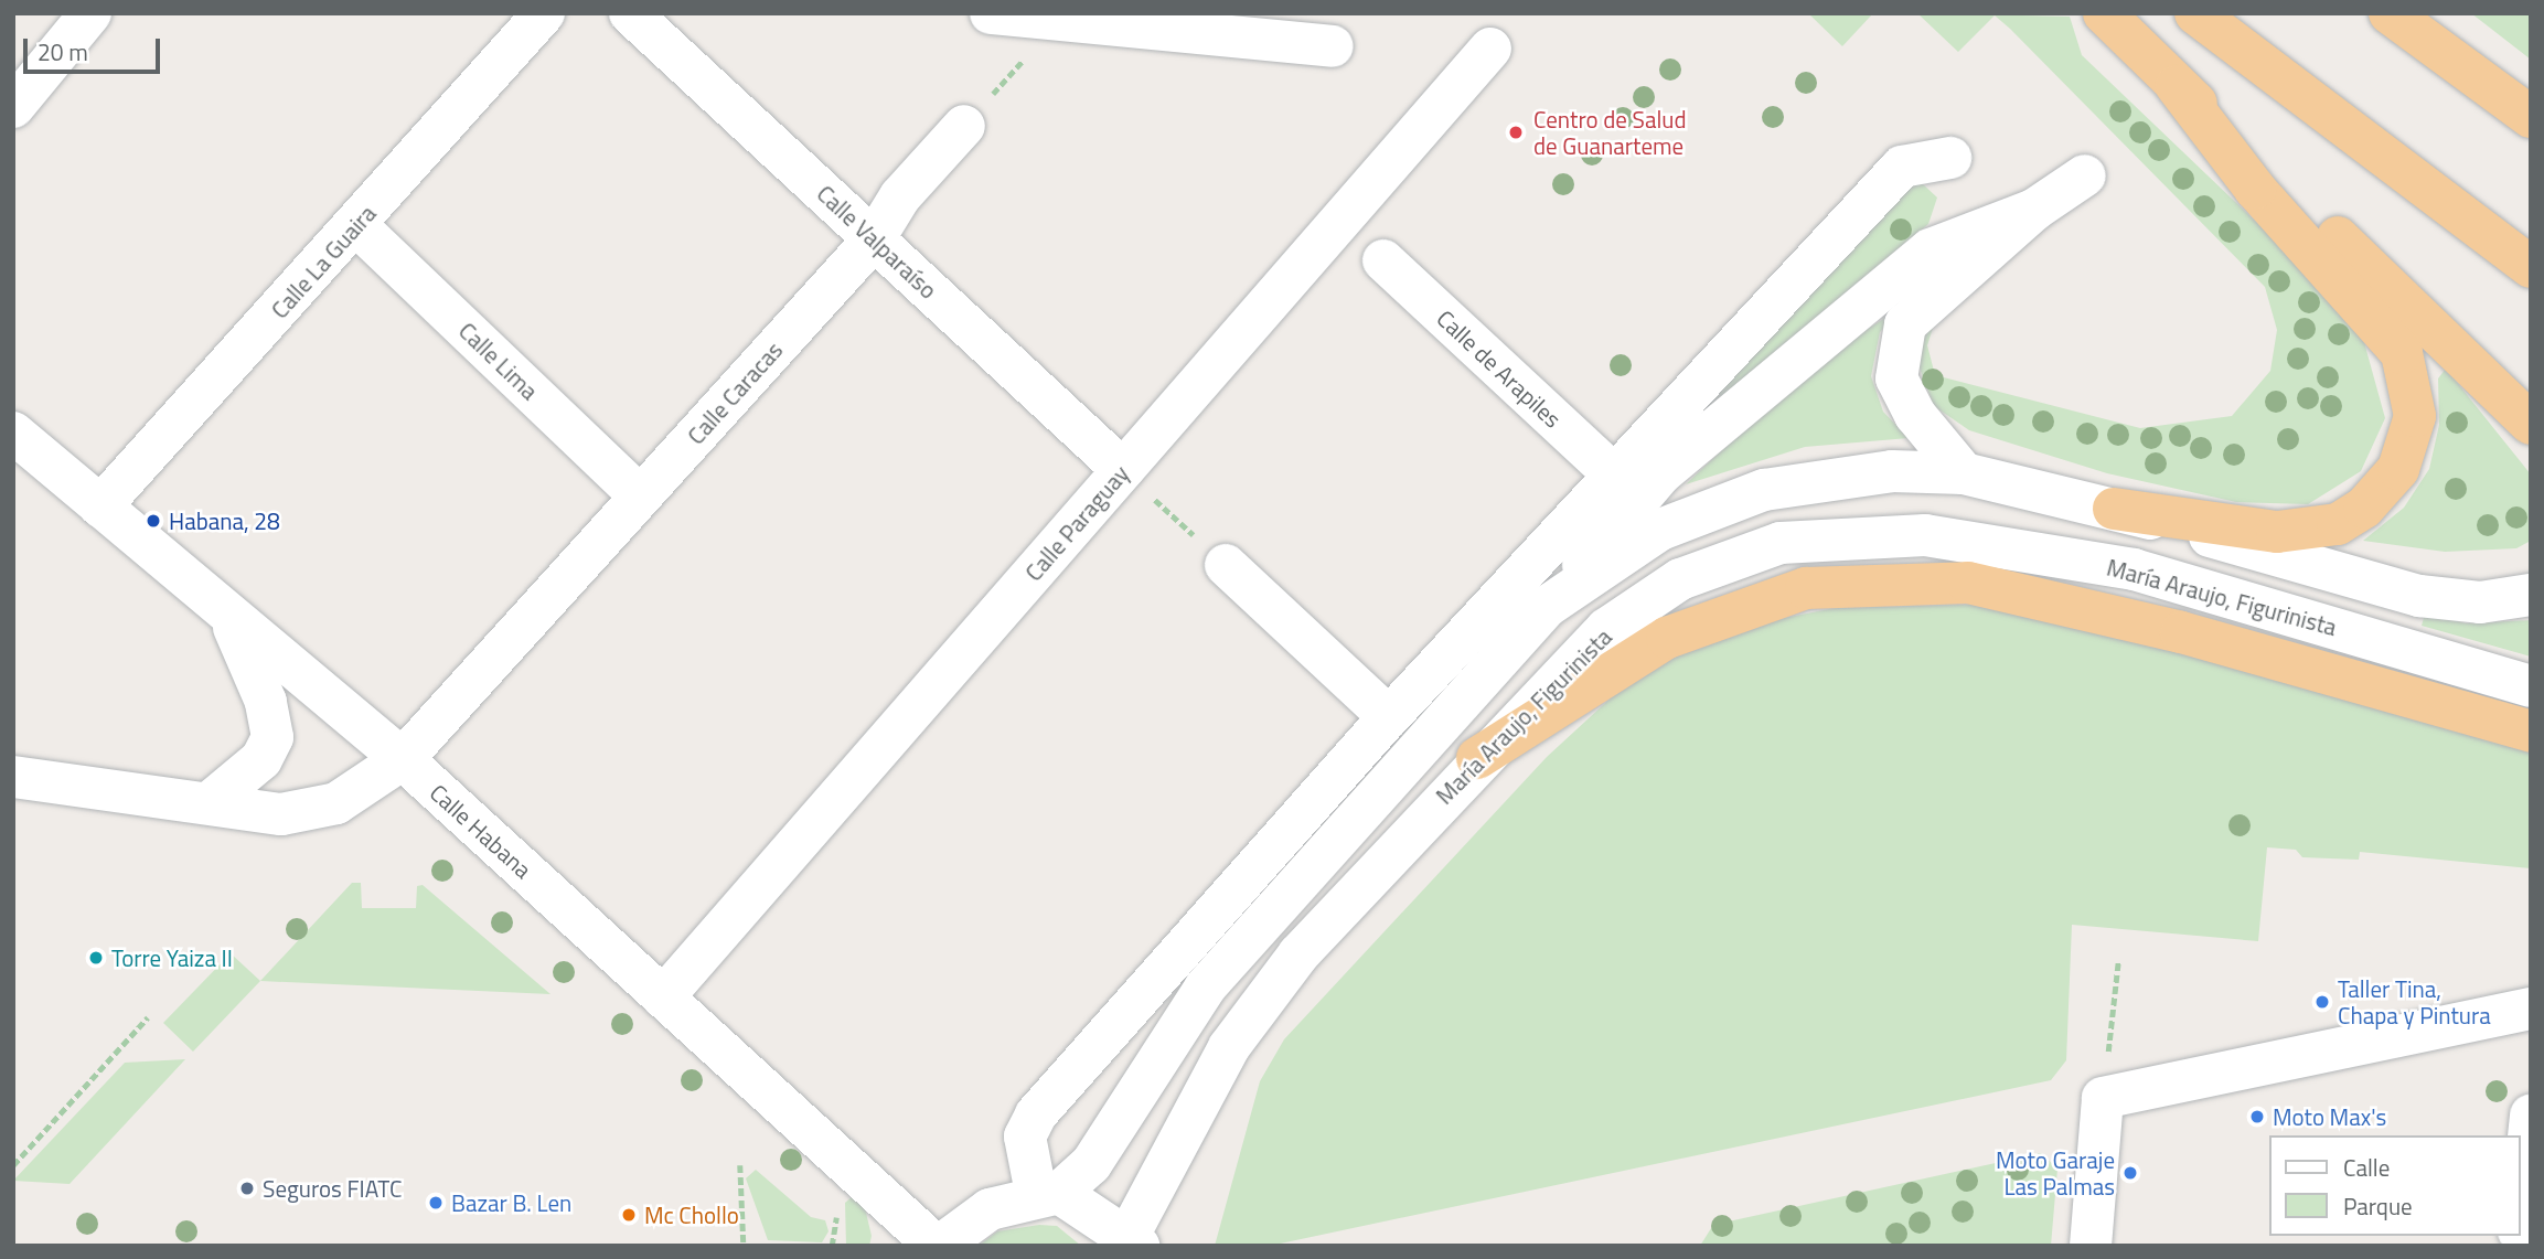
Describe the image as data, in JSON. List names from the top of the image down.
{
  "streets": {
    "street": [
      "Calle Valparaíso",
      "Calle La Guaira",
      "Calle Lima",
      "Calle de Arapiles",
      "Calle Caracas",
      "Calle Paraguay",
      "María Araujo, Figurinista",
      "Calle Habana"
    ]
  },
  "crossings": [
    ["Calle Valparaíso", "Calle Caracas"],
    ["Calle Valparaíso", "Calle Paraguay"],
    ["Calle La Guaira", "Calle Lima"],
    ["Calle La Guaira", "Calle Habana"],
    ["Calle Lima", "Calle Caracas"],
    ["Calle Caracas", "Calle Habana"],
    ["Calle Paraguay", "Calle Habana"]
  ],
  "places": [
    "Centro de Salud de Guanarteme",
    "Habana, 28",
    "Torre Yaiza II",
    "Taller Tina, Chapa y Pintura",
    "Moto Max's",
    "Moto Garaje Las Palmas",
    "Seguros FIATC",
    "Bazar B. Len",
    "Mc Chollo"
  ],
  "legend": ["Calle", "Parque"],
  "scale_bar": "20 m"
}
